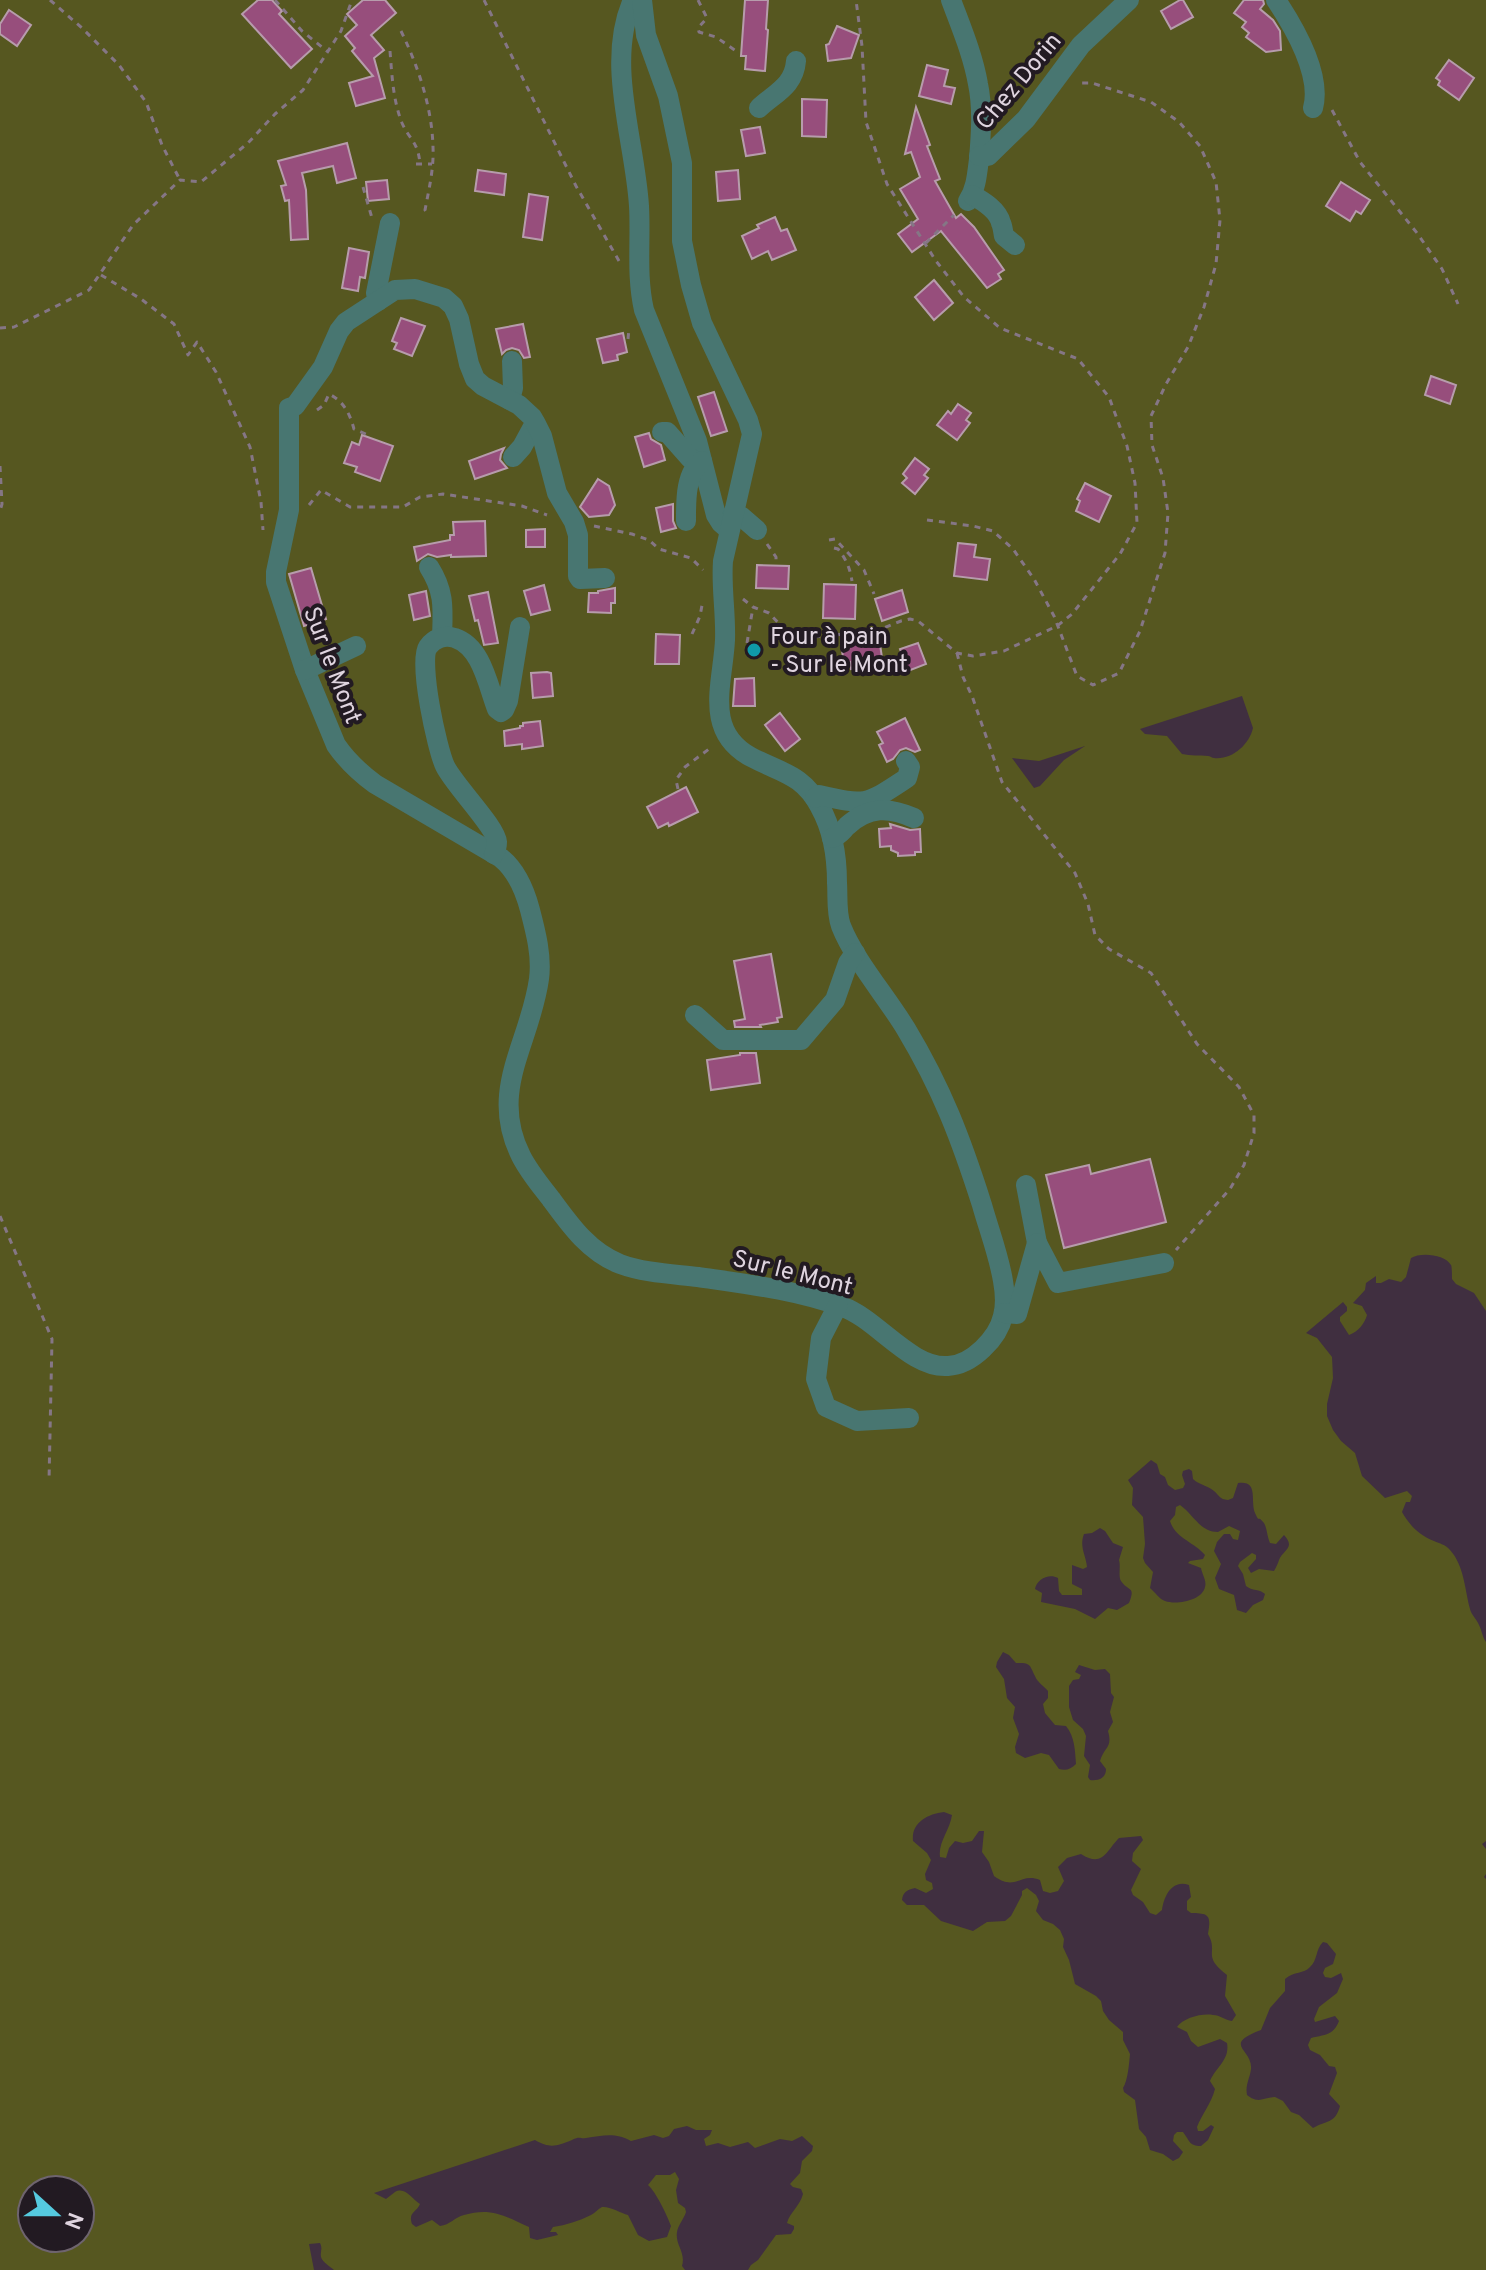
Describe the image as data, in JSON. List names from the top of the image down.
{
  "streets": {
    "street": ["Chez Dorin", "Sur le Mont"]
  },
  "places": ["Four à pain - Sur le Mont"],
  "north": "right"
}
